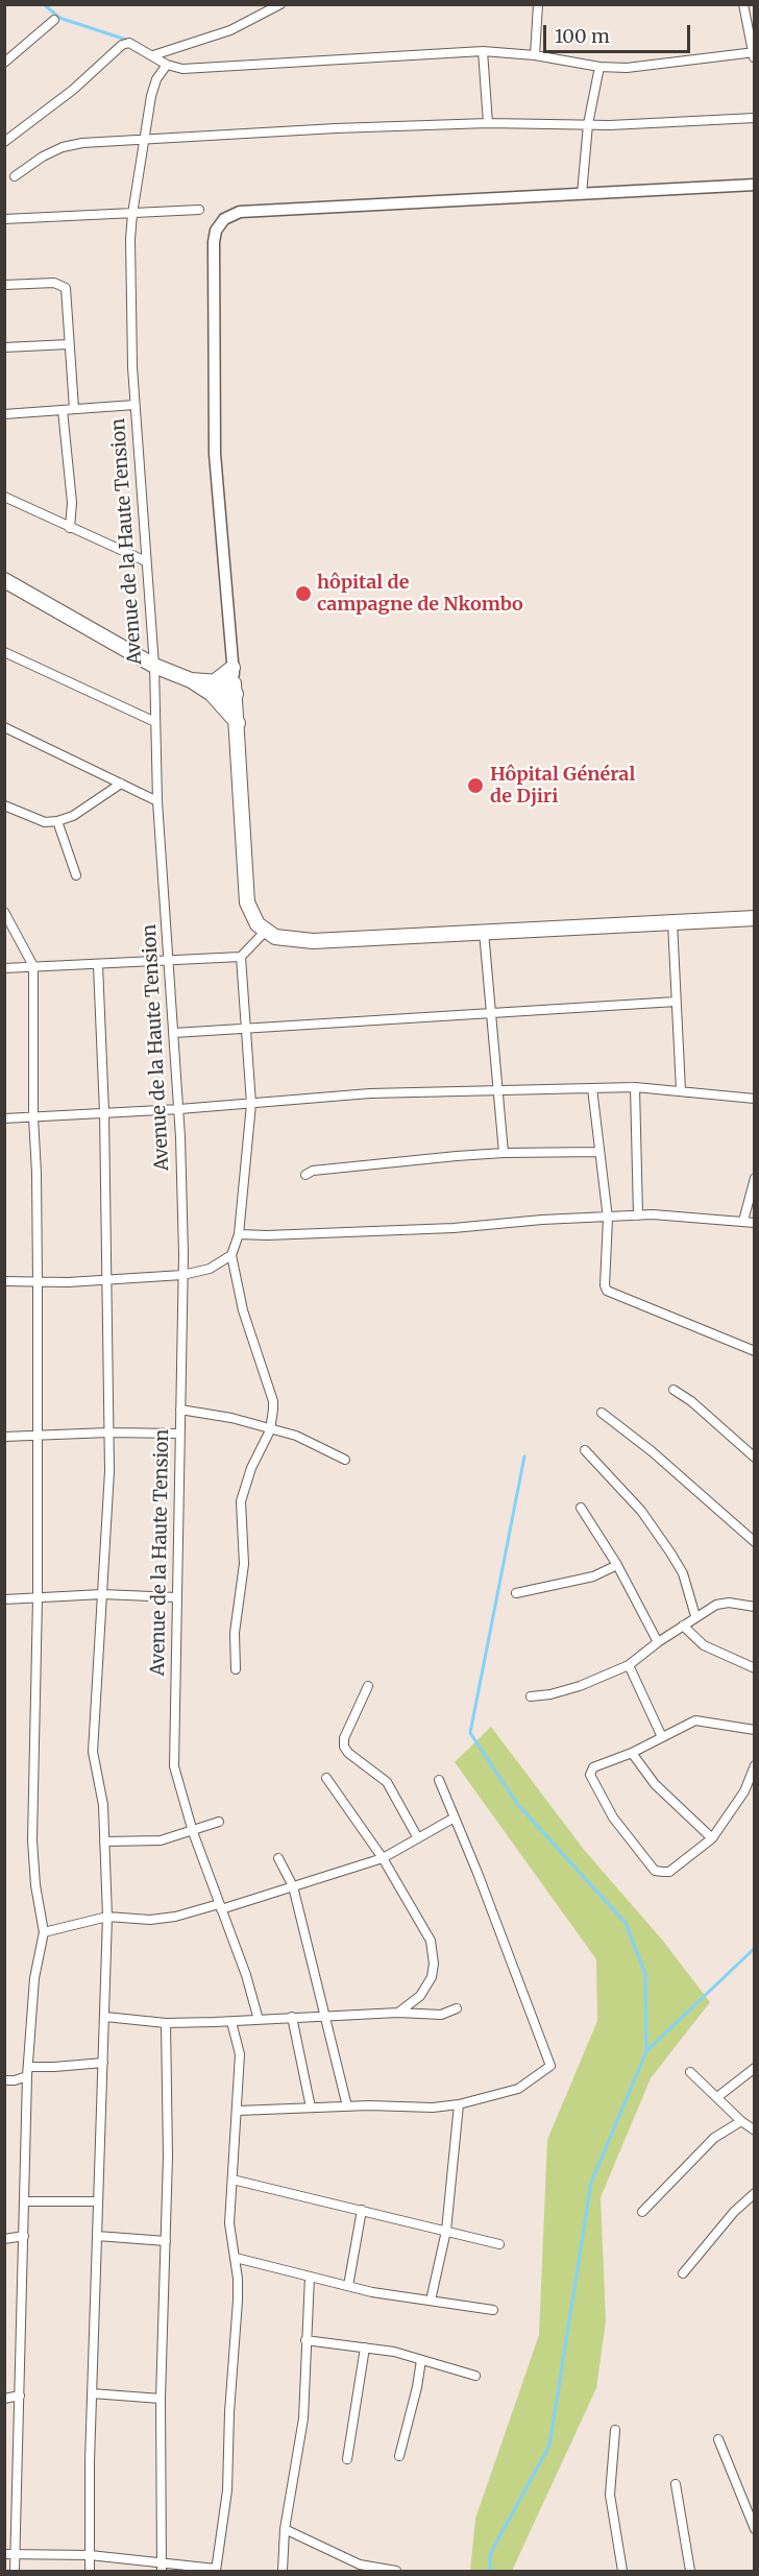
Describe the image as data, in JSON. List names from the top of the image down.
{
  "streets": {
    "street": ["Avenue de la Haute Tension"]
  },
  "places": ["hôpital de campagne de Nkombo", "Hôpital Général de Djiri"],
  "scale_bar": "100 m"
}
